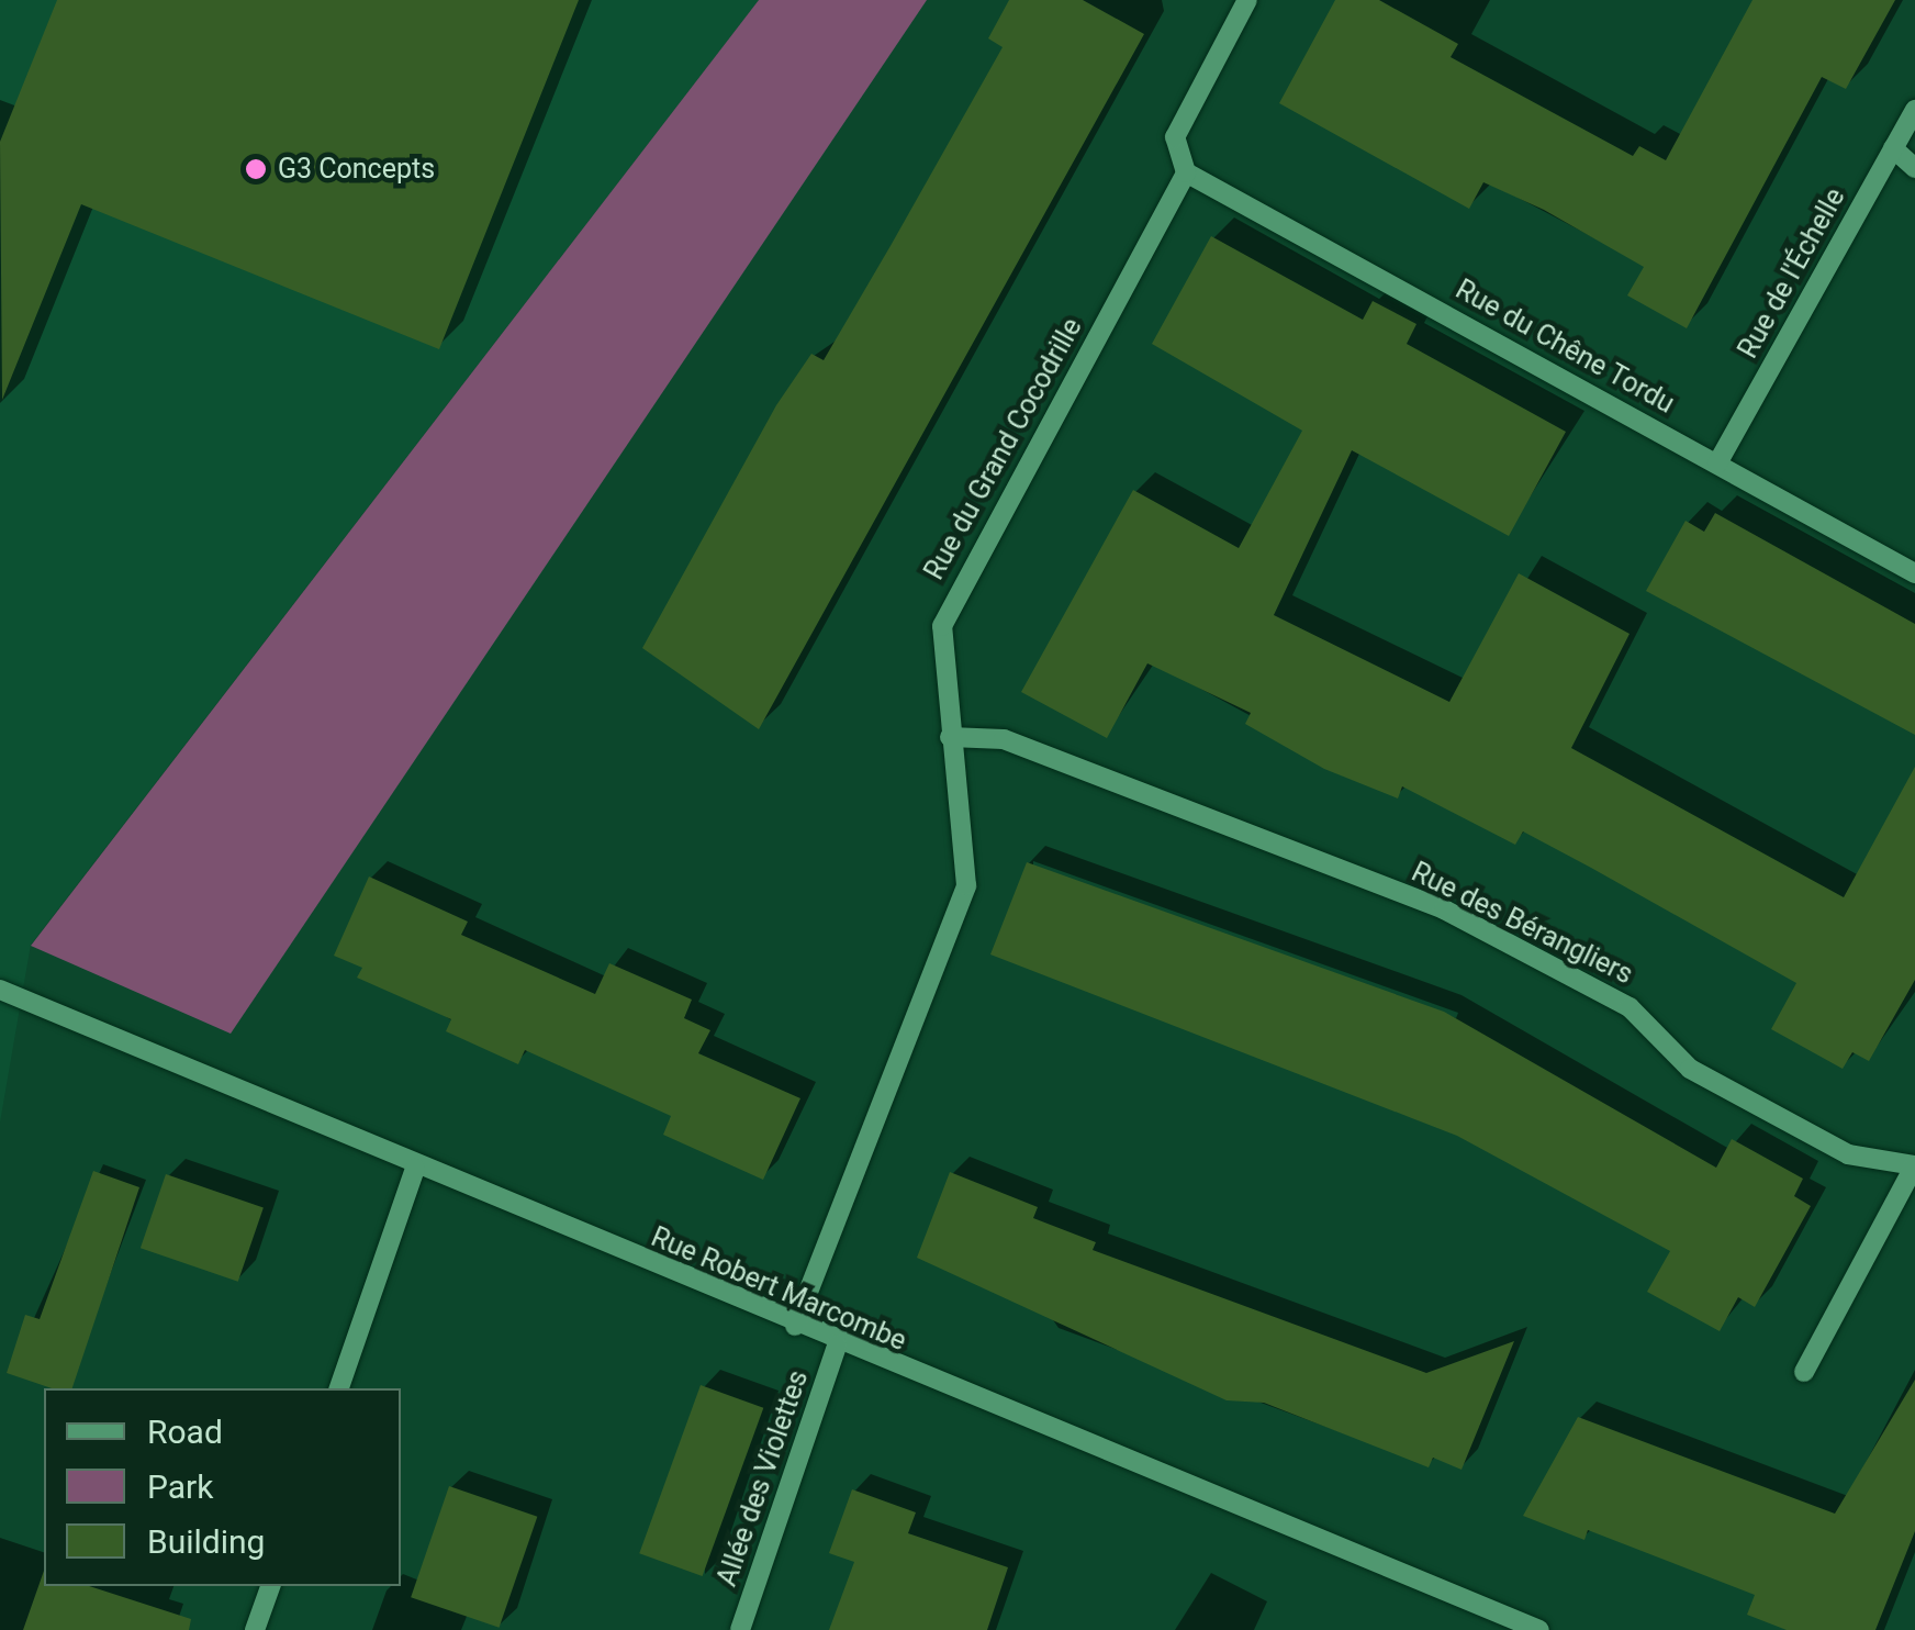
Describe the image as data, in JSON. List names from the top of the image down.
{
  "streets": {
    "street": [
      "Rue de l'Échelle",
      "Rue du Chêne Tordu",
      "Rue du Grand Cocodrille",
      "Rue des Bérangliers",
      "Rue Robert Marcombe",
      "Allée des Violettes"
    ]
  },
  "crossings": [
    ["Rue de l'Échelle", "Rue du Chêne Tordu"],
    ["Rue du Chêne Tordu", "Rue du Grand Cocodrille"],
    ["Rue du Grand Cocodrille", "Rue des Bérangliers"],
    ["Rue du Grand Cocodrille", "Rue Robert Marcombe"],
    ["Rue Robert Marcombe", "Allée des Violettes"]
  ],
  "places": ["G3 Concepts"],
  "legend": ["Road", "Park", "Building"]
}
